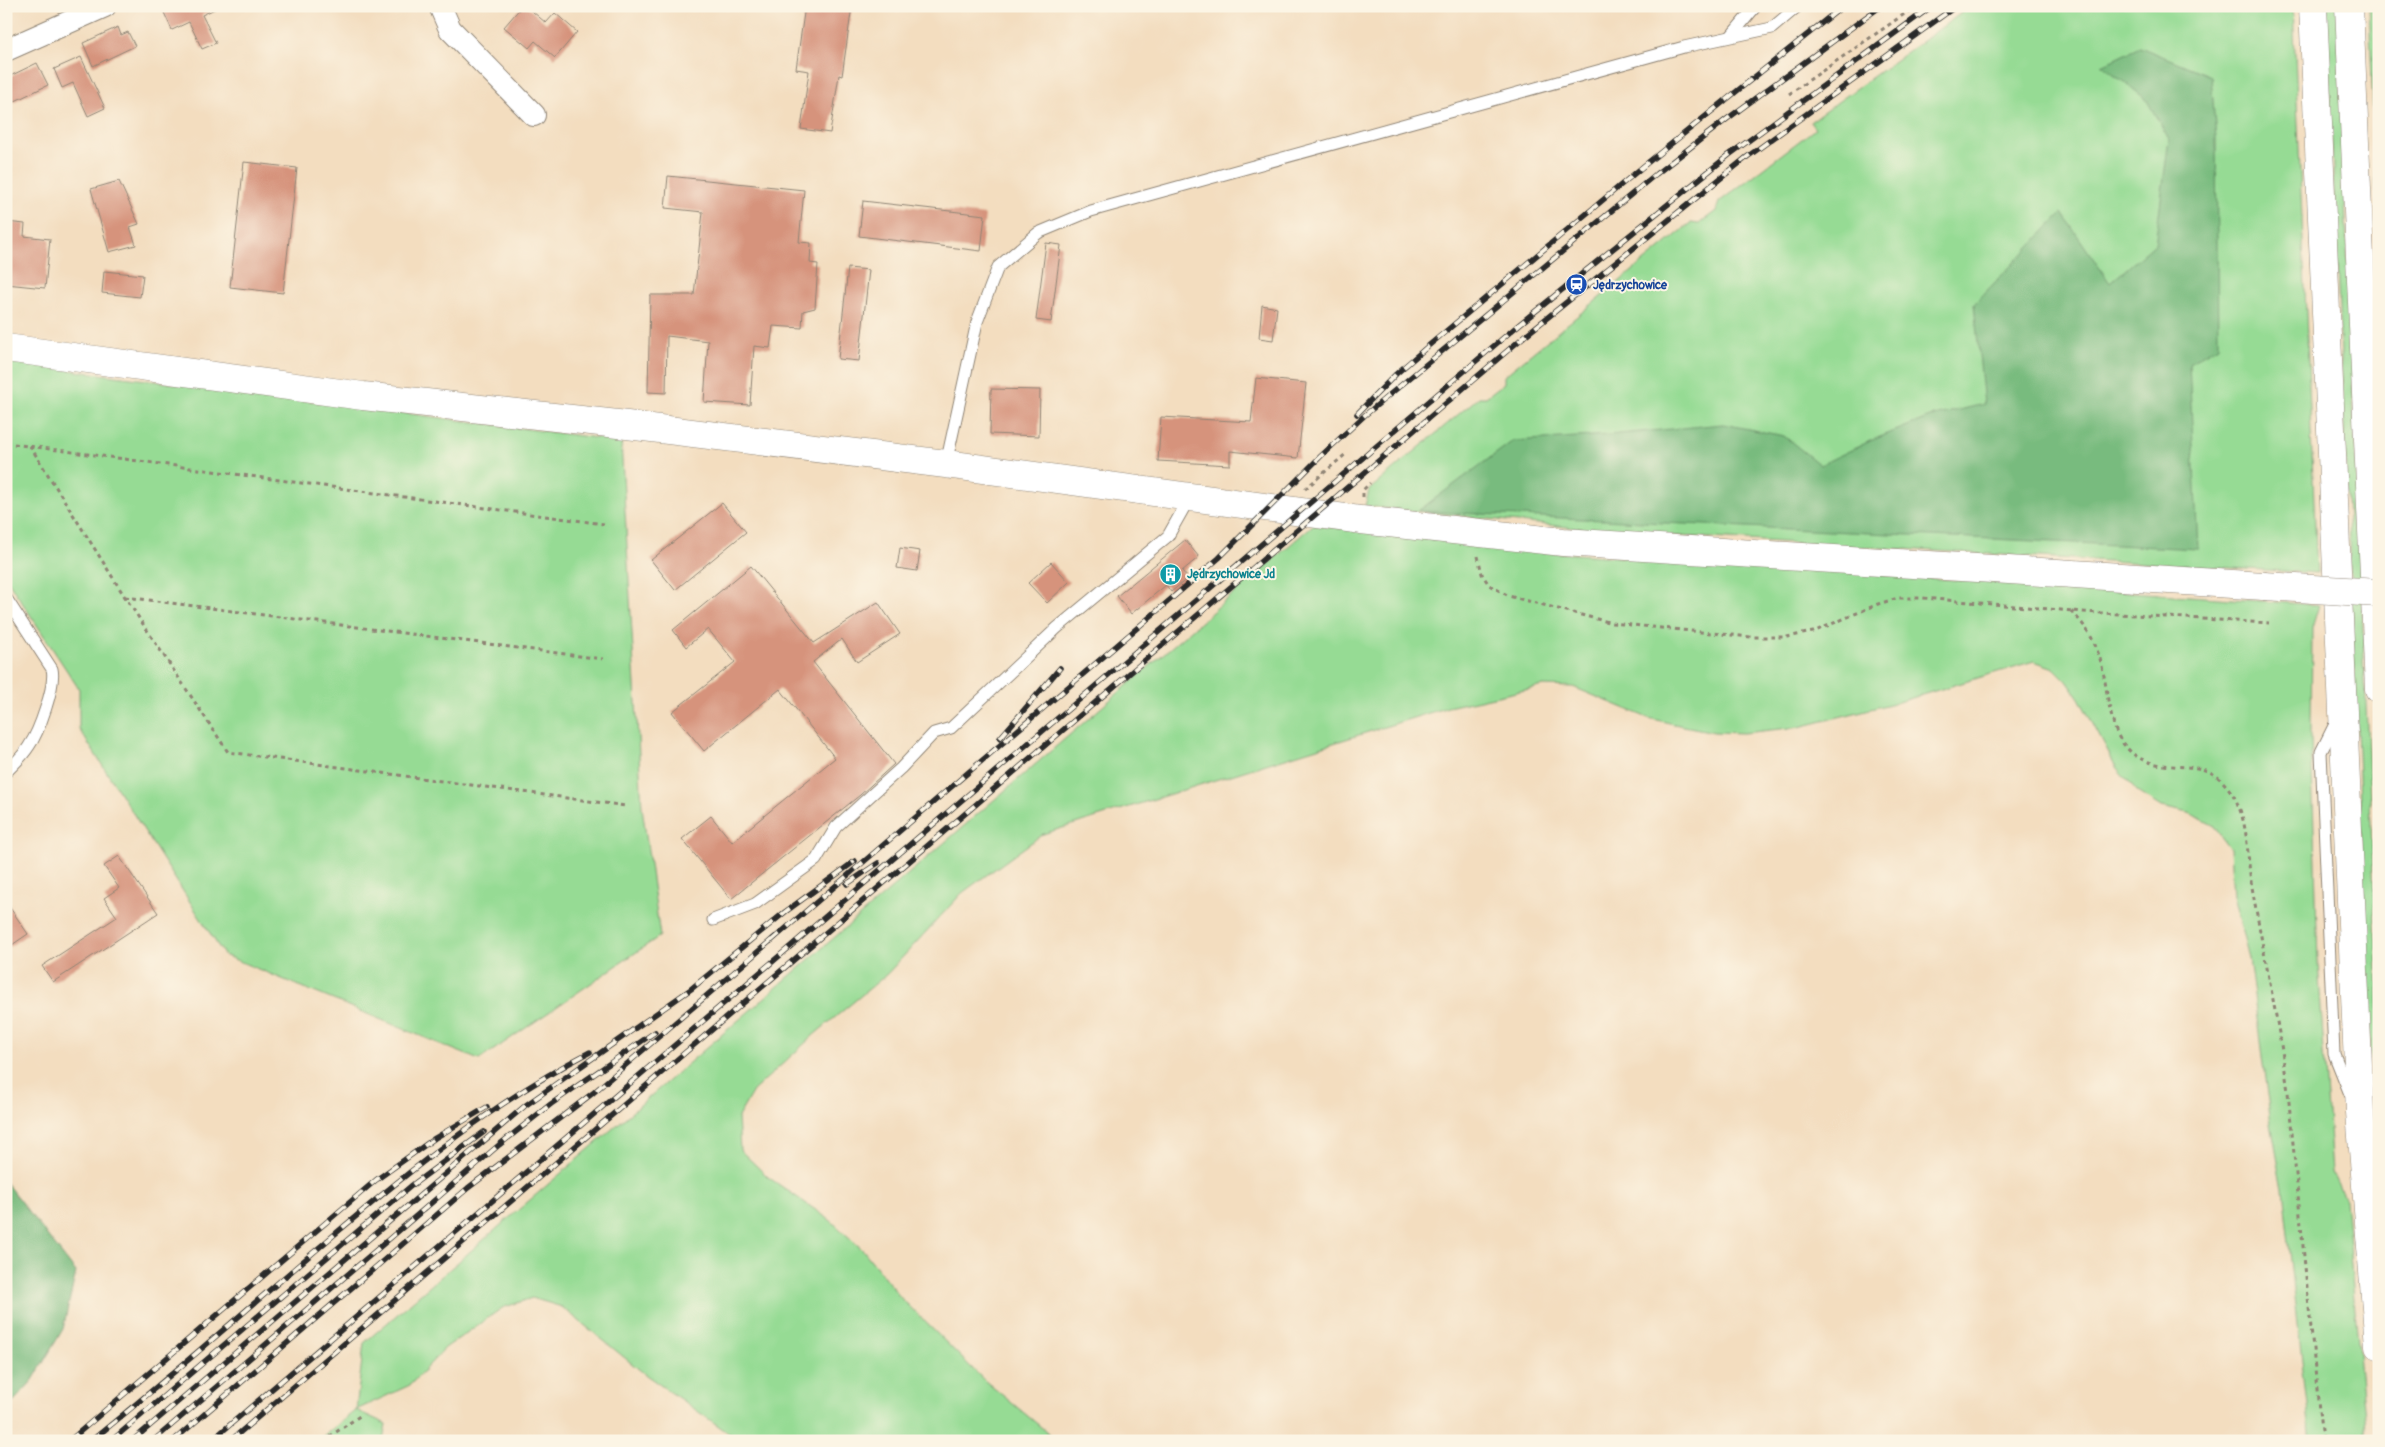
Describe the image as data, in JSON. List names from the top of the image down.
{
  "places": {
    "station": ["Jędrzychowice"],
    "building": ["Jędrzychowice Jd"]
  }
}
